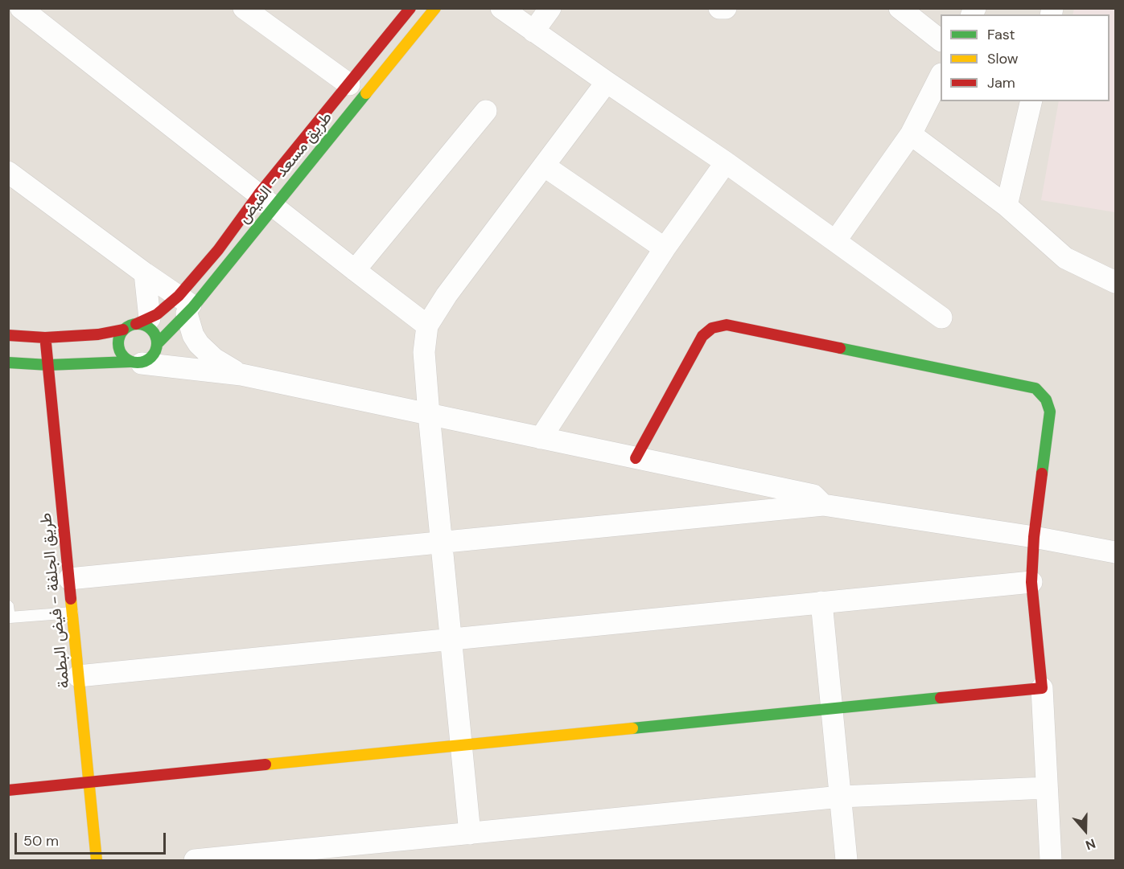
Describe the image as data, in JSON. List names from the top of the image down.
{
  "streets": {
    "street": ["طريق مسعد - الفيض", "طريق الجلفة - فيض البطمة"]
  },
  "legend": ["Fast", "Slow", "Jam"],
  "scale_bar": "50 m",
  "north": "bottom"
}
